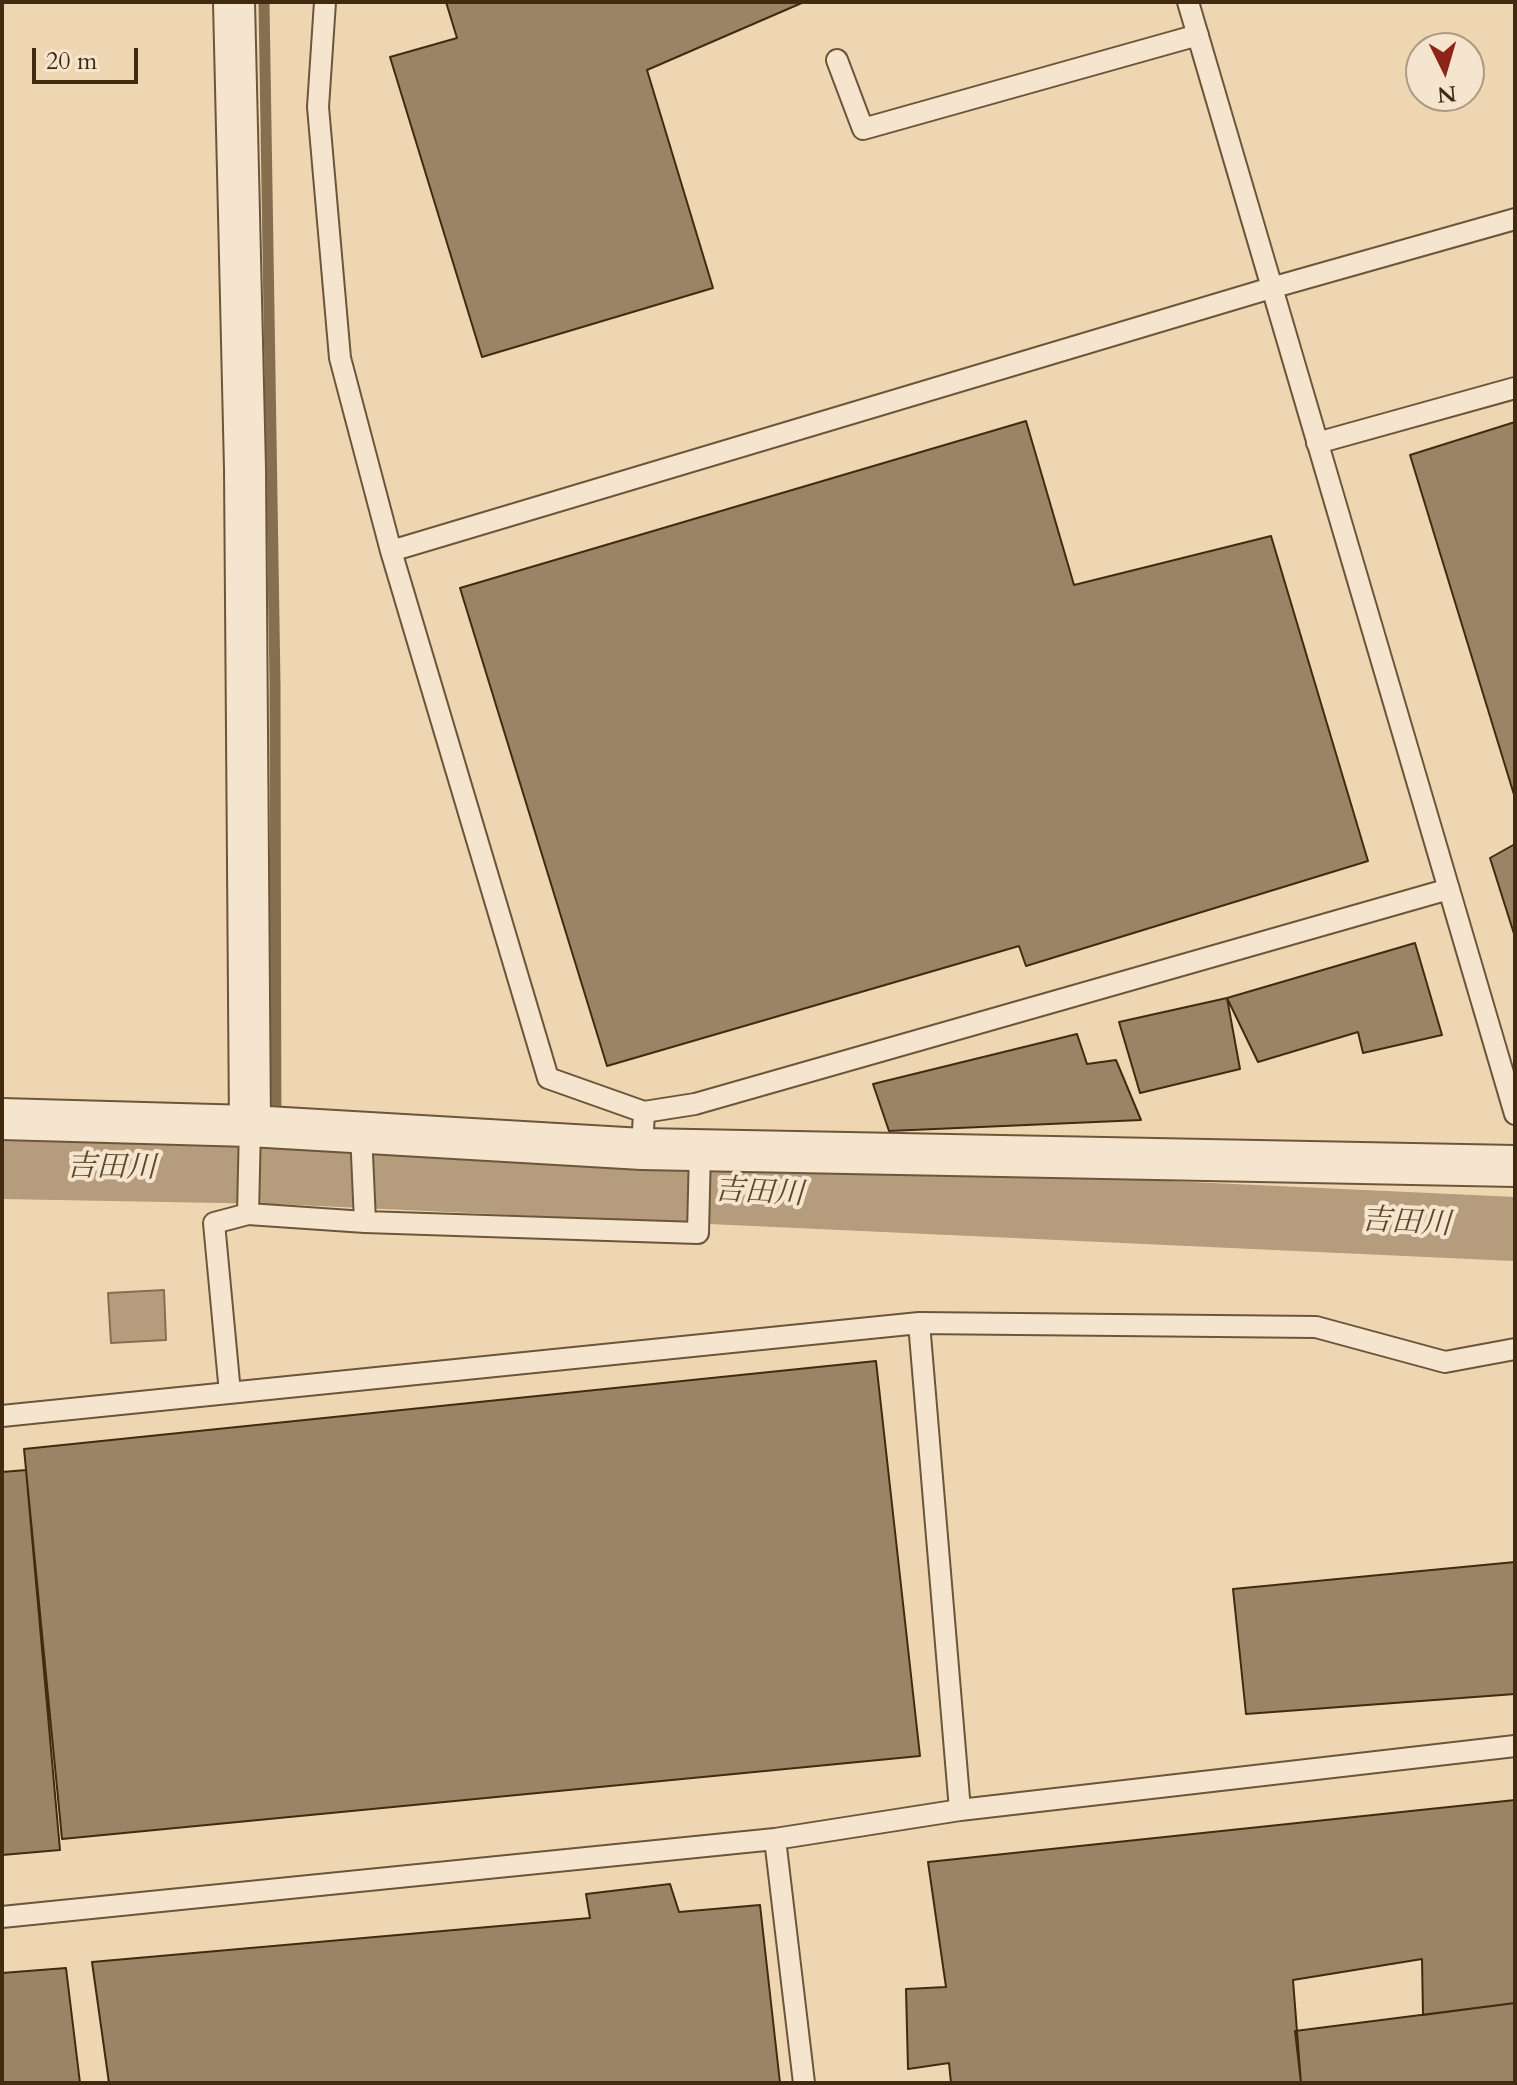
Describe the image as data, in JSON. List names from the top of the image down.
{
  "water": ["吉田川"],
  "scale_bar": "20 m",
  "north": "bottom"
}
